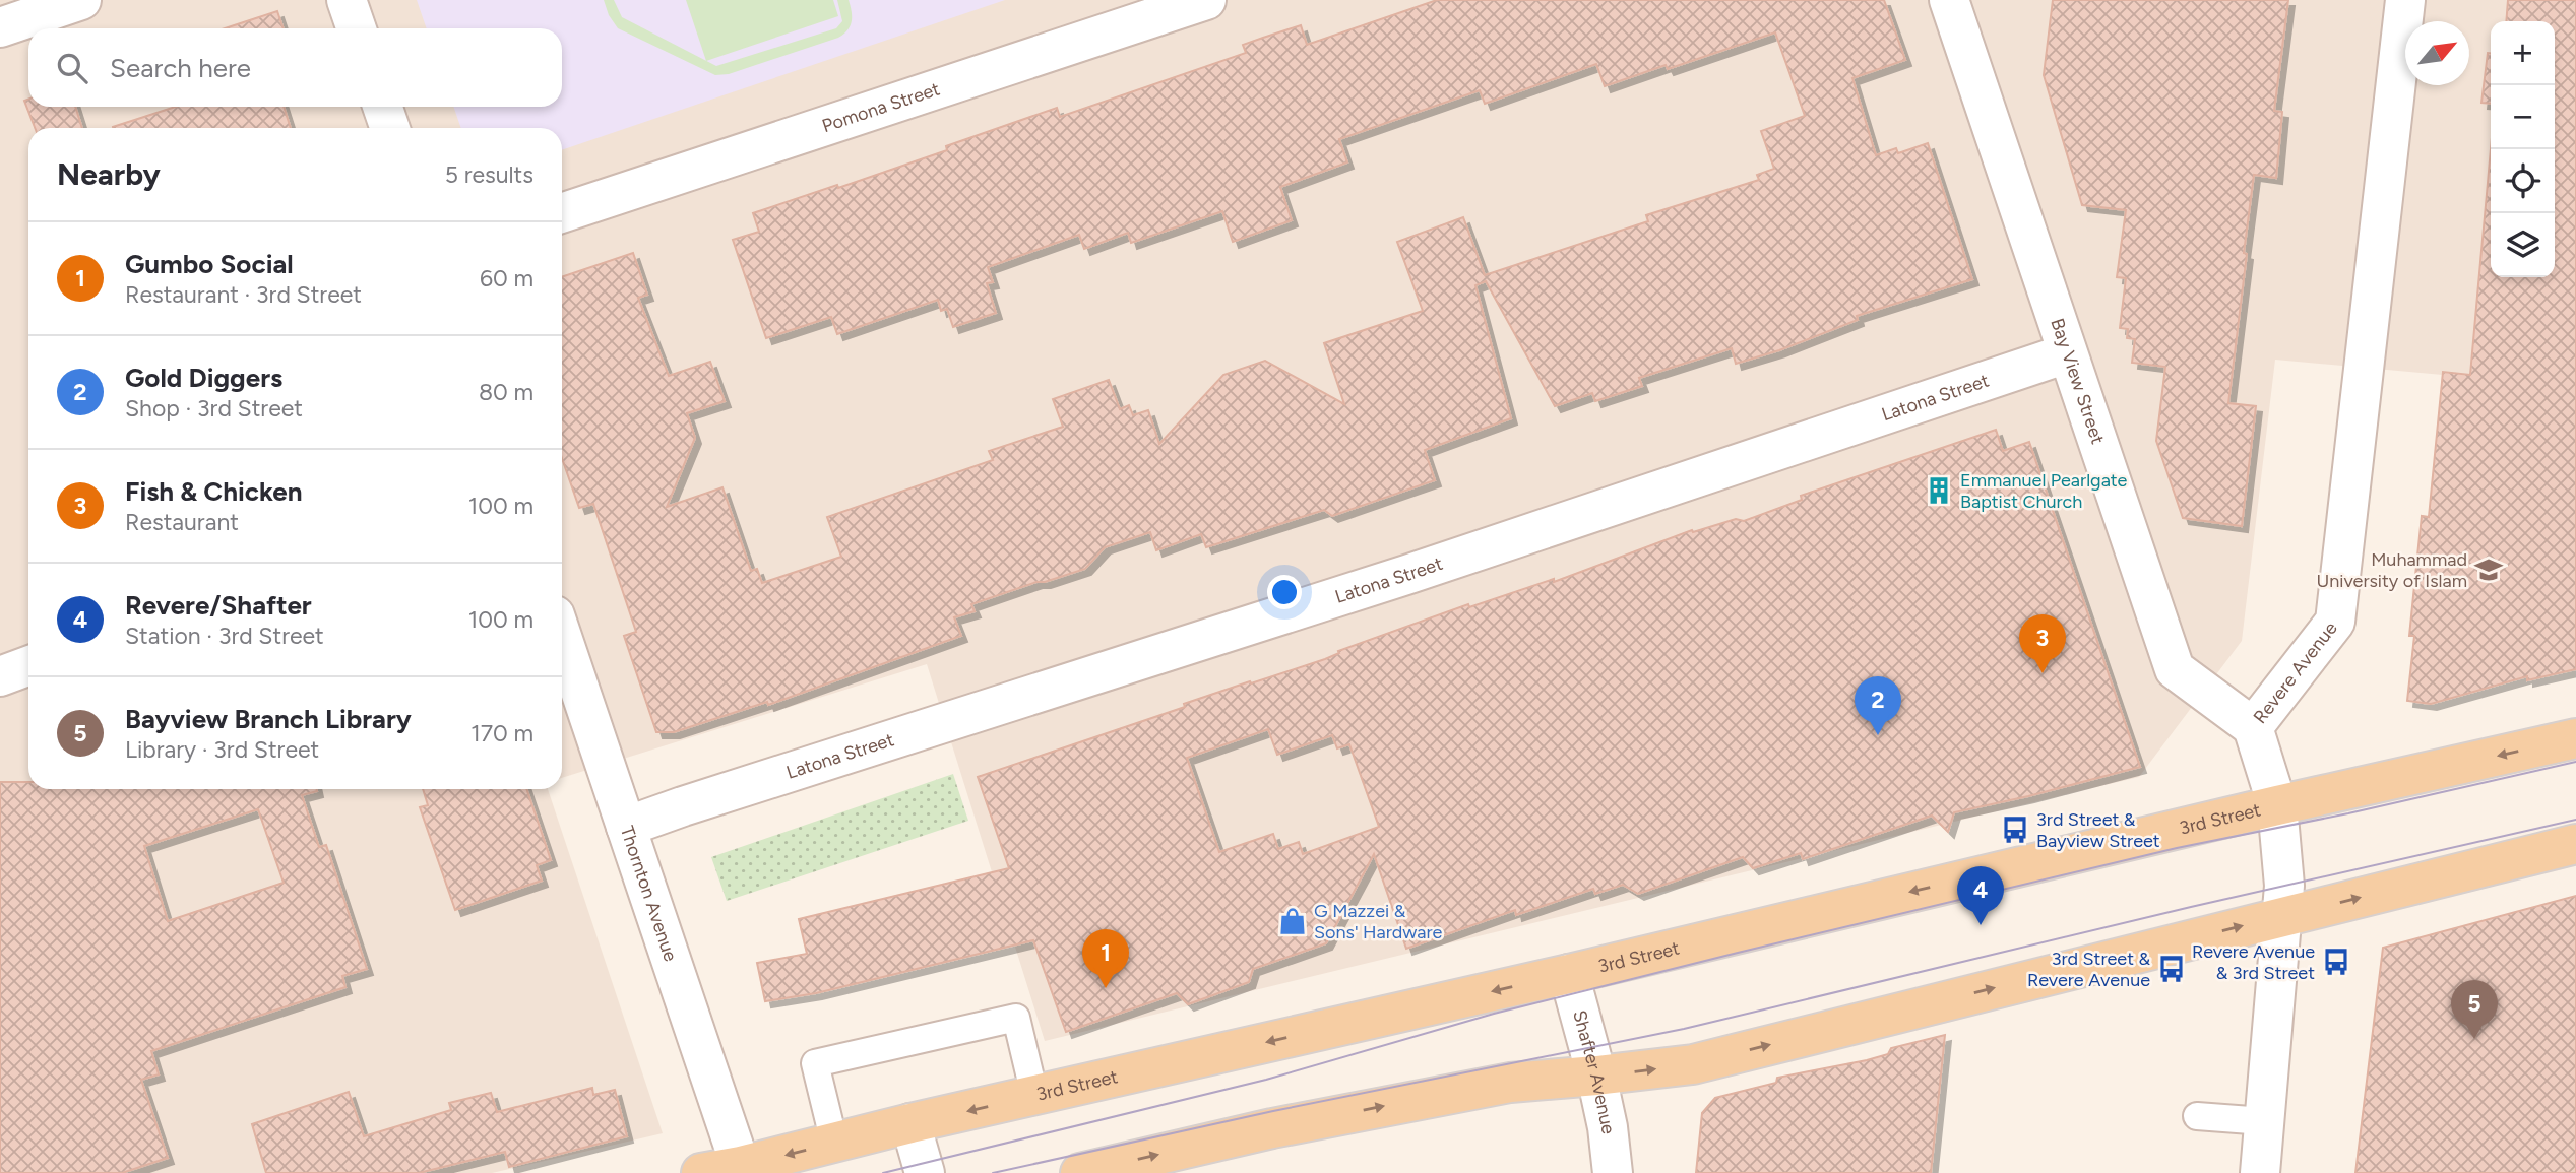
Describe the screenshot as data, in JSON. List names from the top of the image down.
{
  "streets": {
    "main road": ["3rd Street"],
    "street": [
      "Pomona Street",
      "Bay View Street",
      "Latona Street",
      "Revere Avenue",
      "Thornton Avenue",
      "Shafter Avenue"
    ]
  },
  "crossings": [
    ["Bay View Street", "Latona Street"],
    ["Bay View Street", "Revere Avenue"],
    ["Latona Street", "Thornton Avenue"],
    ["Revere Avenue", "3rd Street"],
    ["3rd Street", "Thornton Avenue"],
    ["3rd Street", "Shafter Avenue"]
  ],
  "places": {
    "building": ["Emmanuel Pearlgate Baptist Church"],
    "school or university": ["Muhammad University of Islam"],
    "bus stop": ["3rd Street & Bayview Street", "Revere Avenue & 3rd Street", "3rd Street & Revere Avenue"],
    "shop": ["G Mazzei & Sons' Hardware"]
  },
  "north": "top right",
  "page": {
    "map_buttons": ["+", "−"],
    "search": "Search here",
    "heading": ["Nearby", "5 results"],
    "list": [
      {
        "mark": "1",
        "name": "Gumbo Social",
        "note": "Restaurant · 3rd Street",
        "value": "60 m"
      },
      {
        "mark": "2",
        "name": "Gold Diggers",
        "note": "Shop · 3rd Street",
        "value": "80 m"
      },
      {
        "mark": "3",
        "name": "Fish & Chicken",
        "note": "Restaurant",
        "value": "100 m"
      },
      {
        "mark": "4",
        "name": "Revere/Shafter",
        "note": "Station · 3rd Street",
        "value": "100 m"
      },
      {
        "mark": "5",
        "name": "Bayview Branch Library",
        "note": "Library · 3rd Street",
        "value": "170 m"
      }
    ],
    "pins": [
      "3",
      "2",
      "4",
      "1",
      "5"
    ]
  }
}
